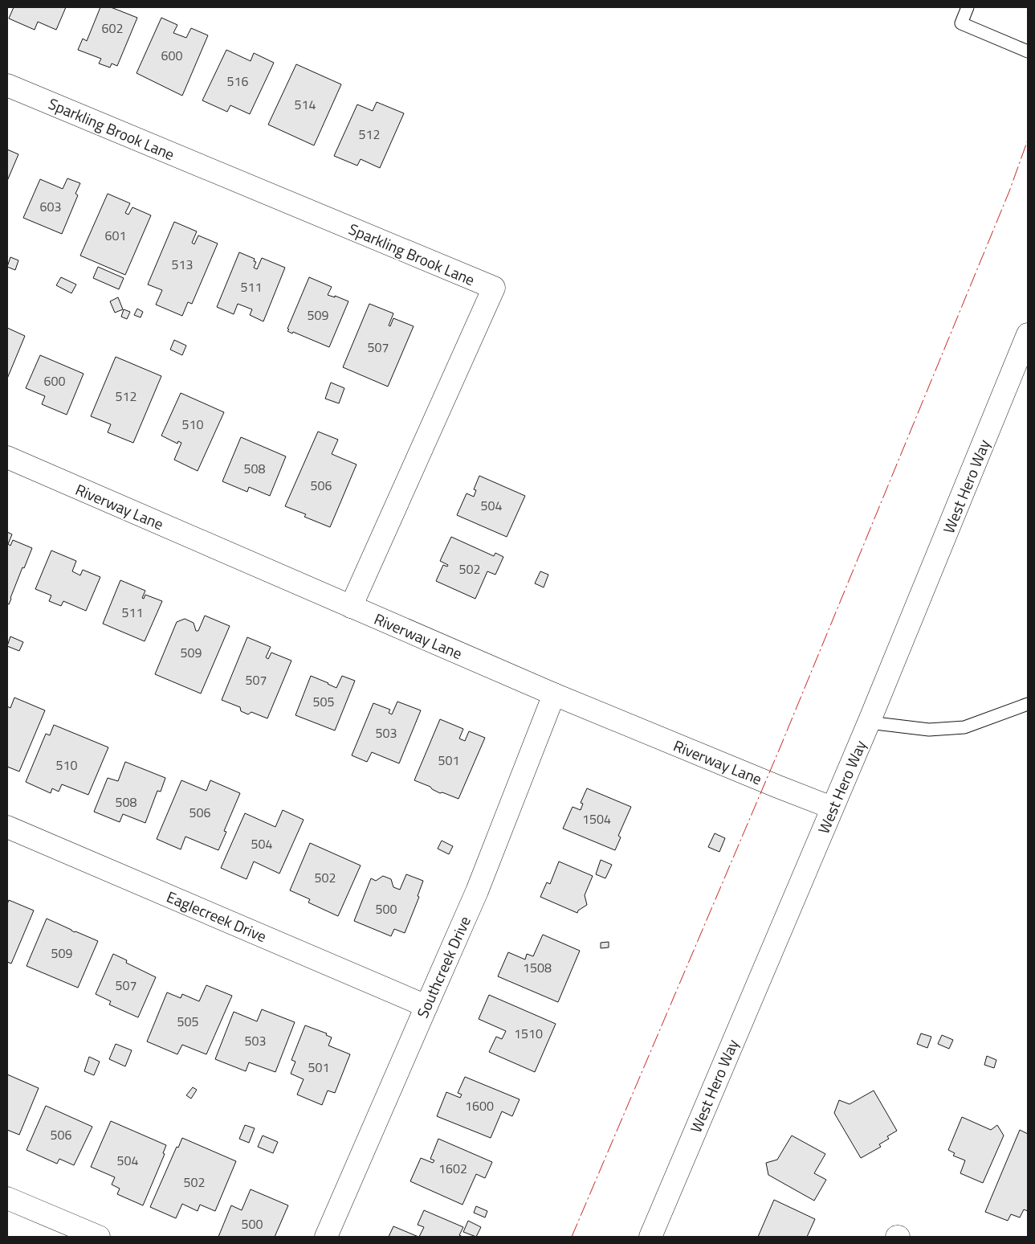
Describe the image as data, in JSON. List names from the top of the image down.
{
  "streets": {
    "street": [
      "Sparkling Brook Lane",
      "West Hero Way",
      "Riverway Lane",
      "Eaglecreek Drive",
      "Southcreek Drive"
    ]
  },
  "crossings": [
    ["Sparkling Brook Lane", "Riverway Lane"],
    ["West Hero Way", "Riverway Lane"],
    ["Riverway Lane", "Southcreek Drive"],
    ["Eaglecreek Drive", "Southcreek Drive"]
  ],
  "house_numbers": [
    "602",
    "600",
    "516",
    "514",
    "512",
    "603",
    "601",
    "513",
    "511",
    "509",
    "507",
    "600",
    "512",
    "510",
    "508",
    "506",
    "504",
    "502",
    "511",
    "509",
    "507",
    "505",
    "503",
    "501",
    "510",
    "508",
    "506",
    "1504",
    "504",
    "502",
    "500",
    "509",
    "1508",
    "507",
    "505",
    "1510",
    "503",
    "501",
    "1600",
    "506",
    "504",
    "1602",
    "502",
    "500"
  ]
}
